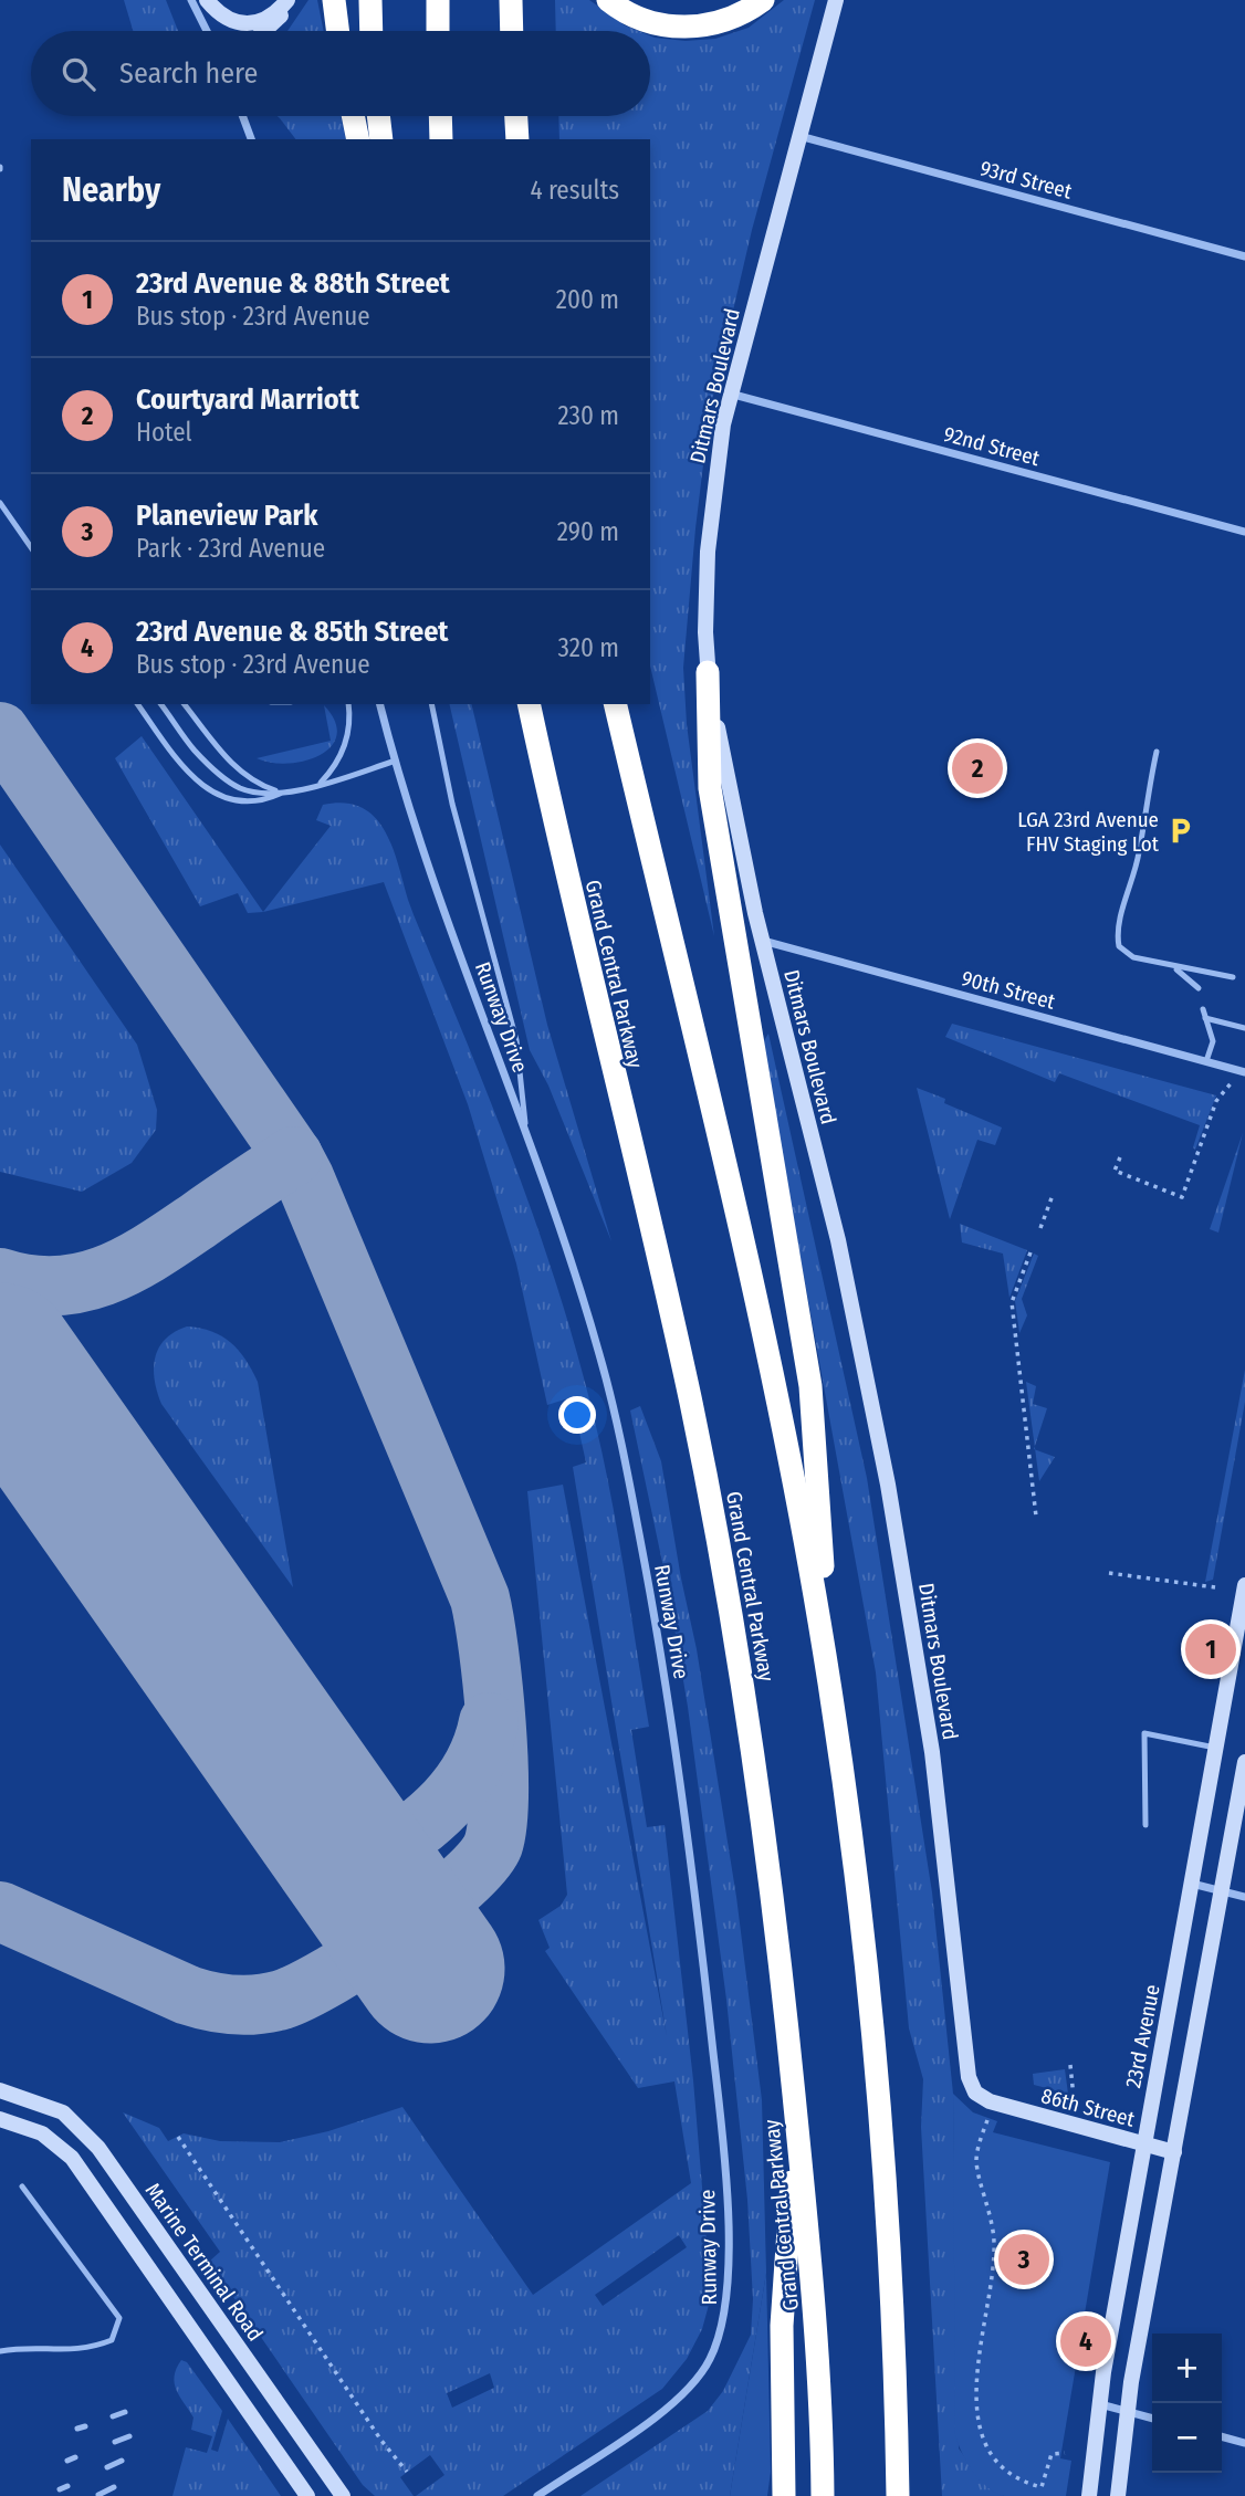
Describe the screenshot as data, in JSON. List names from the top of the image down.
{
  "streets": {
    "highway": ["Grand Central Parkway"],
    "street": [
      "93rd Street",
      "Ditmars Boulevard",
      "92nd Street",
      "90th Street",
      "Runway Drive",
      "23rd Avenue",
      "86th Street",
      "Marine Terminal Road"
    ]
  },
  "crossings": [
    ["93rd Street", "Ditmars Boulevard"],
    ["Ditmars Boulevard", "92nd Street"],
    ["Ditmars Boulevard", "90th Street"],
    ["Ditmars Boulevard", "86th Street"],
    ["23rd Avenue", "86th Street"]
  ],
  "places": {
    "parking": ["LGA 23rd Avenue FHV Staging Lot"]
  },
  "page": {
    "search": "Search here",
    "heading": ["Nearby", "4 results"],
    "list": [
      {
        "mark": "1",
        "name": "23rd Avenue & 88th Street",
        "note": "Bus stop · 23rd Avenue",
        "value": "200 m"
      },
      {
        "mark": "2",
        "name": "Courtyard Marriott",
        "note": "Hotel",
        "value": "230 m"
      },
      {
        "mark": "3",
        "name": "Planeview Park",
        "note": "Park · 23rd Avenue",
        "value": "290 m"
      },
      {
        "mark": "4",
        "name": "23rd Avenue & 85th Street",
        "note": "Bus stop · 23rd Avenue",
        "value": "320 m"
      }
    ],
    "pins": [
      "2",
      "1",
      "3",
      "4"
    ],
    "map_buttons": ["+", "−"]
  }
}
